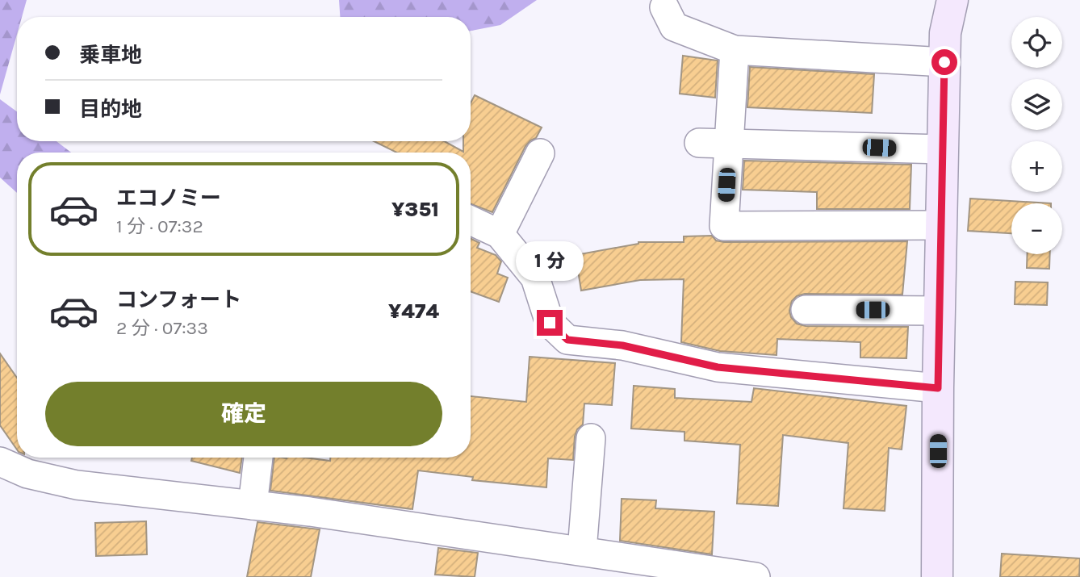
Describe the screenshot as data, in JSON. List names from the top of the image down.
{
  "page": {
    "map_buttons": ["+", "−"],
    "banner": ["乗車地", "目的地"],
    "list": [
      {
        "name": "エコノミー",
        "note": "1 分 · 07:32",
        "value": "¥351"
      },
      {
        "name": "コンフォート",
        "note": "2 分 · 07:33",
        "value": "¥474"
      }
    ],
    "bubble": "1 分",
    "buttons": "確定"
  }
}
